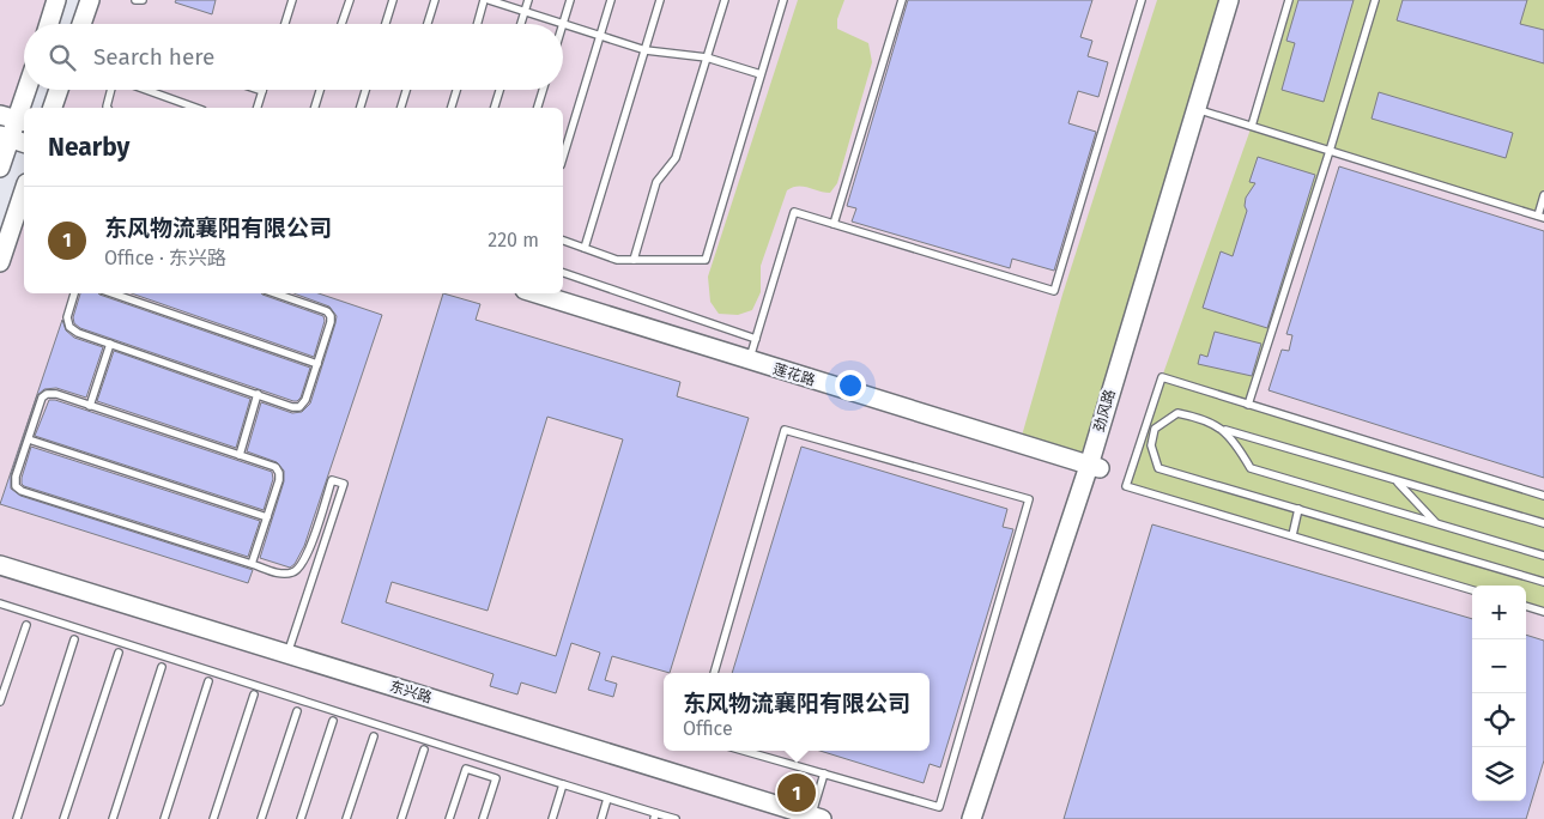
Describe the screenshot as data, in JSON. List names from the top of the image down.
{
  "streets": {
    "street": ["莲花路", "劲风路", "东兴路"]
  },
  "crossings": [
    ["莲花路", "劲风路"]
  ],
  "page": {
    "search": "Search here",
    "heading": "Nearby",
    "list": [
      {
        "mark": "1",
        "name": "东风物流襄阳有限公司",
        "note": "Office · 东兴路",
        "value": "220 m"
      }
    ],
    "map_buttons": ["+", "−"],
    "popup": ["东风物流襄阳有限公司", "Office"],
    "pins": "1"
  }
}
